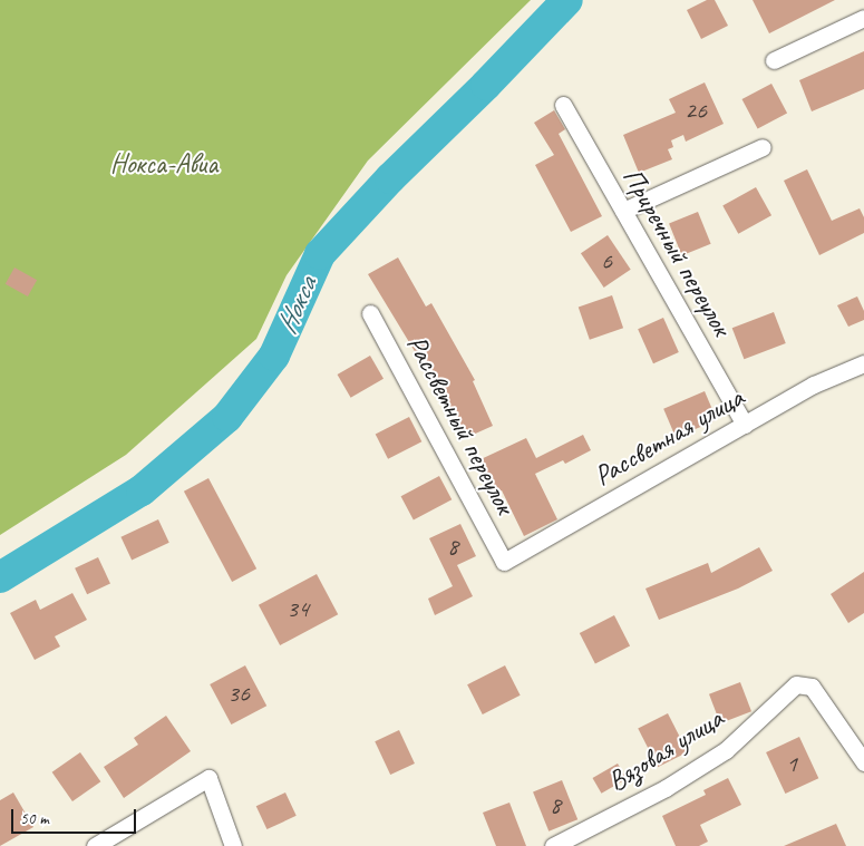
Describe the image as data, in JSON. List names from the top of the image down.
{
  "streets": {
    "street": [
      "Приречный переулок",
      "Рассветный переулок",
      "Рассветная улица",
      "Вязовая улица"
    ]
  },
  "crossings": [
    ["Приречный переулок", "Рассветная улица"],
    ["Рассветный переулок", "Рассветная улица"]
  ],
  "water": ["Нокса"],
  "parks": ["Нокса-Авиа"],
  "house_numbers": [
    "26",
    "6",
    "8",
    "34",
    "36",
    "1",
    "8"
  ],
  "scale_bar": "50 m"
}
